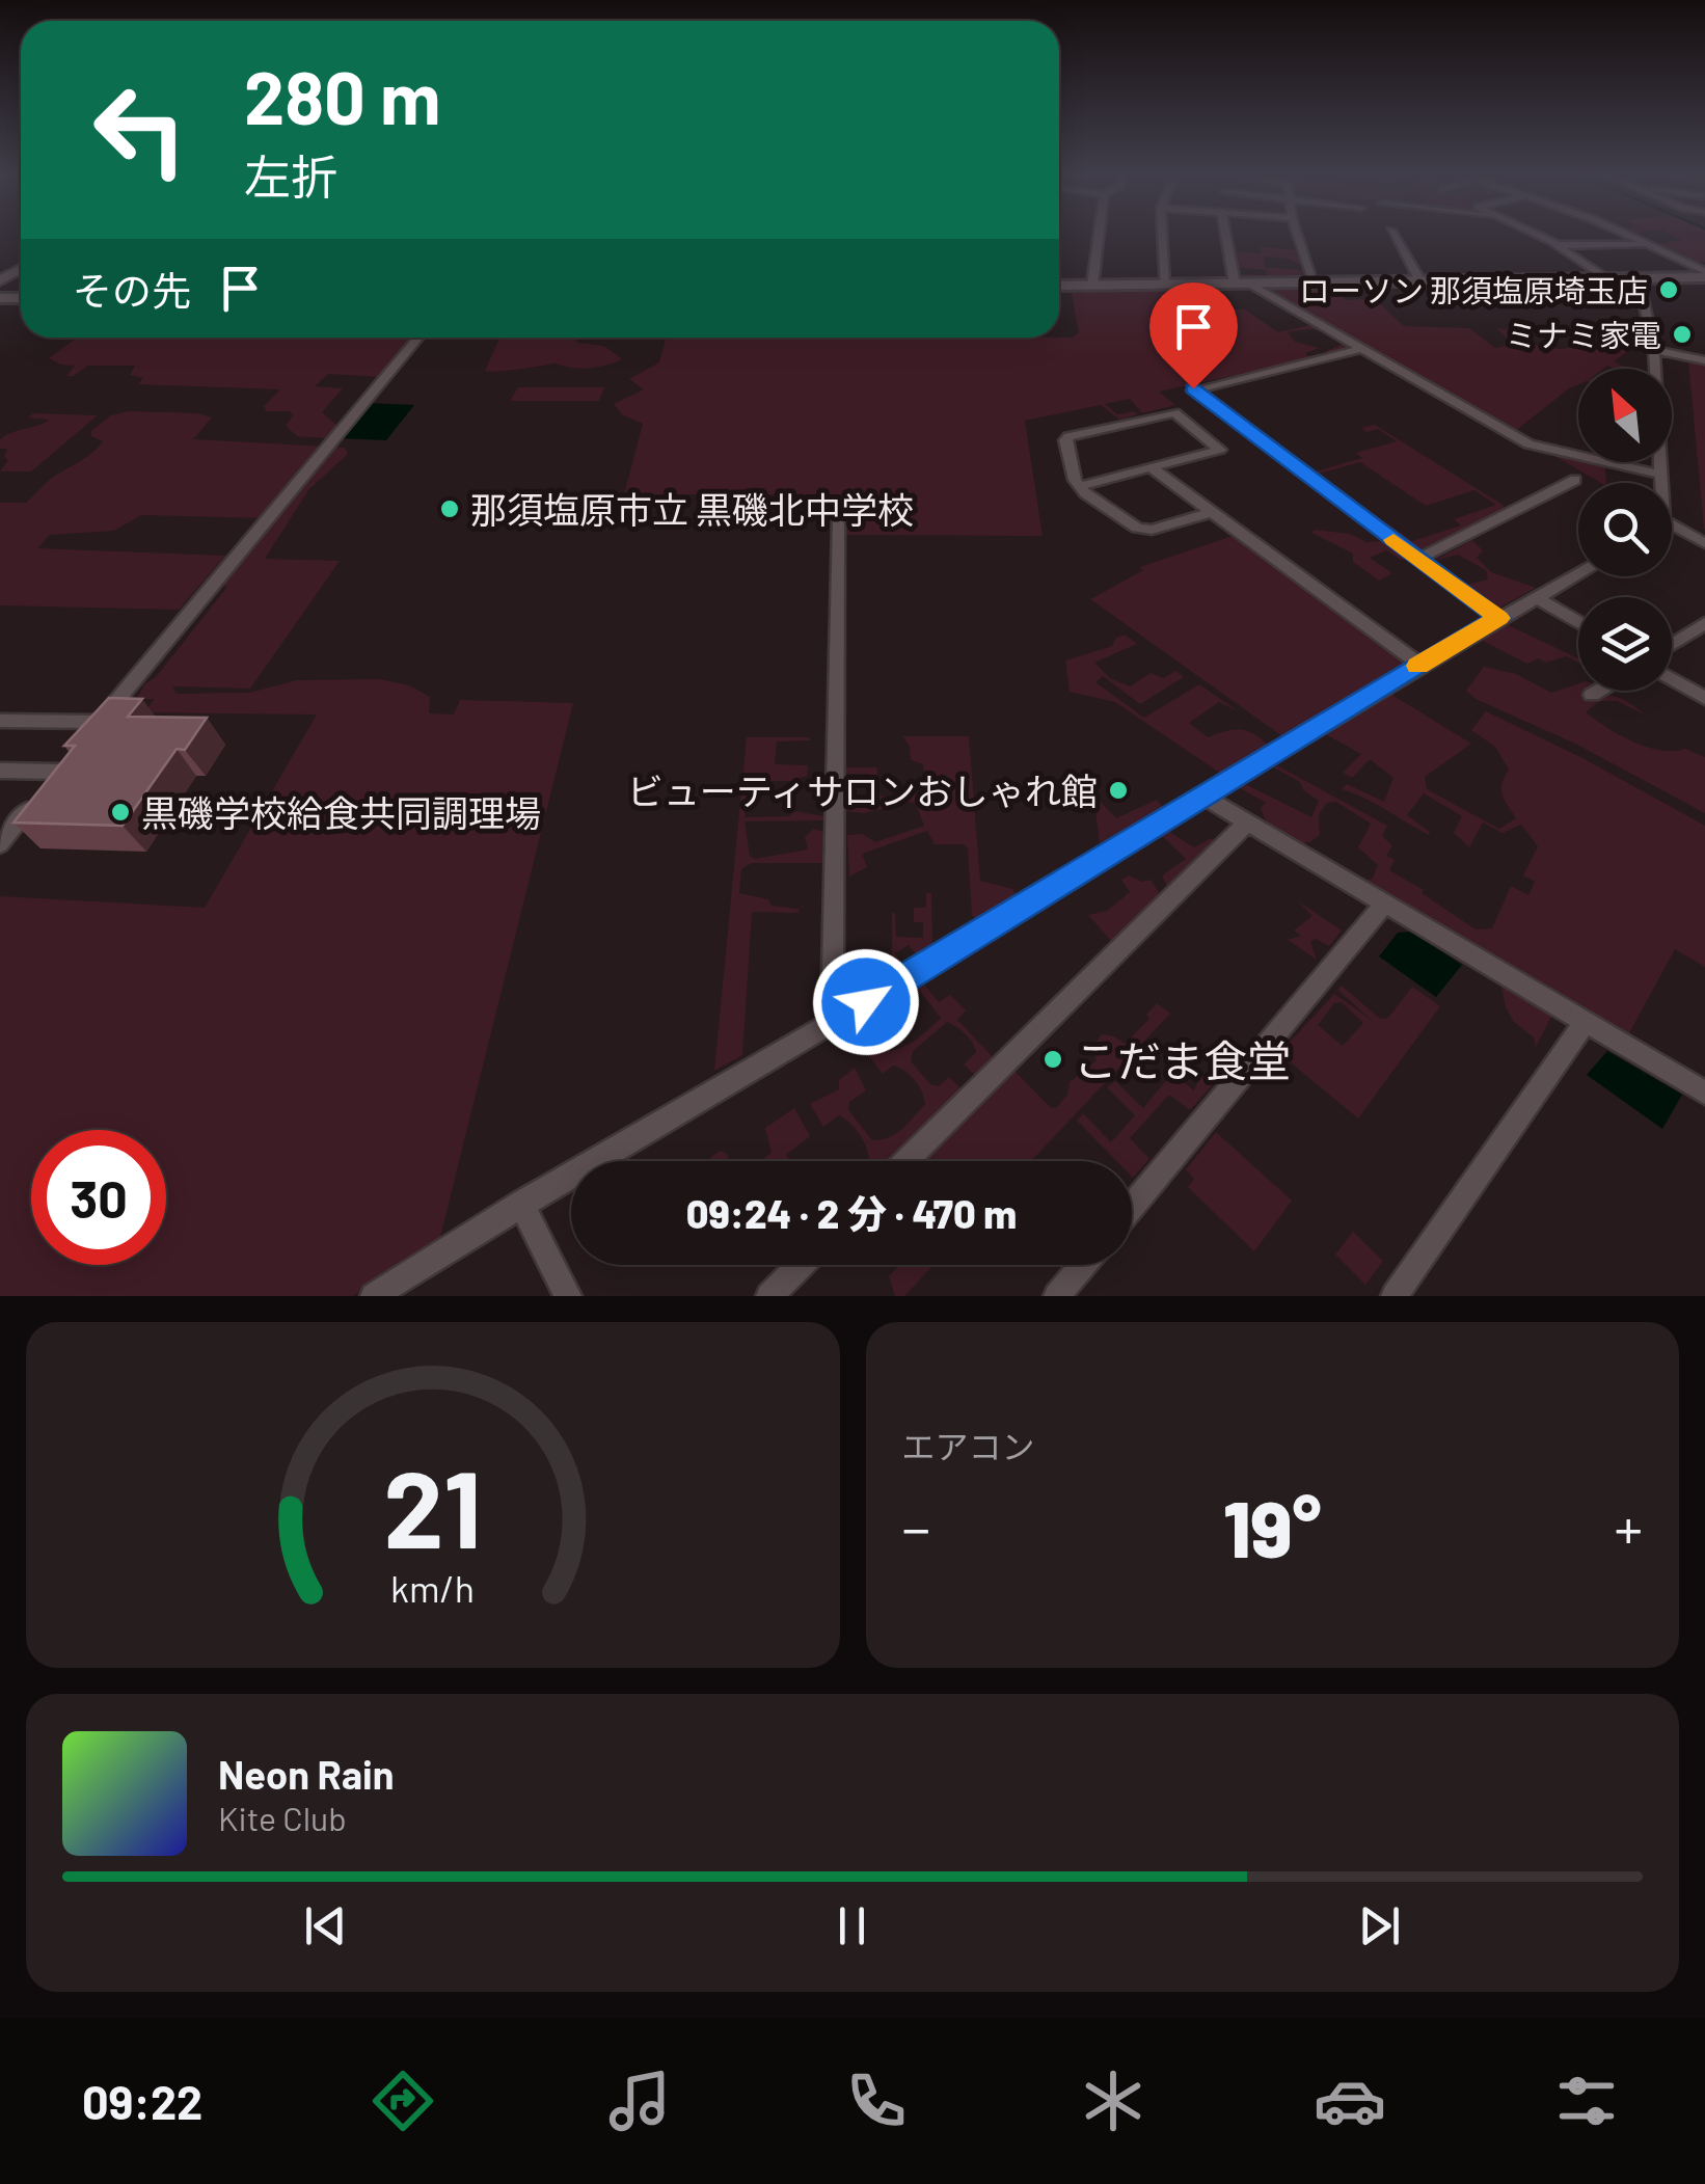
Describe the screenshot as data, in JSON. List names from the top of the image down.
{
  "places": [
    "ローソン 那須塩原埼玉店",
    "ミナミ家電",
    "那須塩原市立 黒磯北中学校",
    "ビューティサロンおしゃれ館",
    "黒磯学校給食共同調理場",
    "こだま食堂"
  ],
  "north": "top left",
  "page": {
    "turn": ["280 m", "左折"],
    "then": "その先",
    "limit": "30",
    "trip": "09:24 · 2 分 · 470 m",
    "tile": "エアコン",
    "heat": ["−", "19°", "+"],
    "song": ["Neon Rain", "Kite Club"],
    "tabs": "09:22",
    "gauge": ["21", "km/h"]
  }
}
